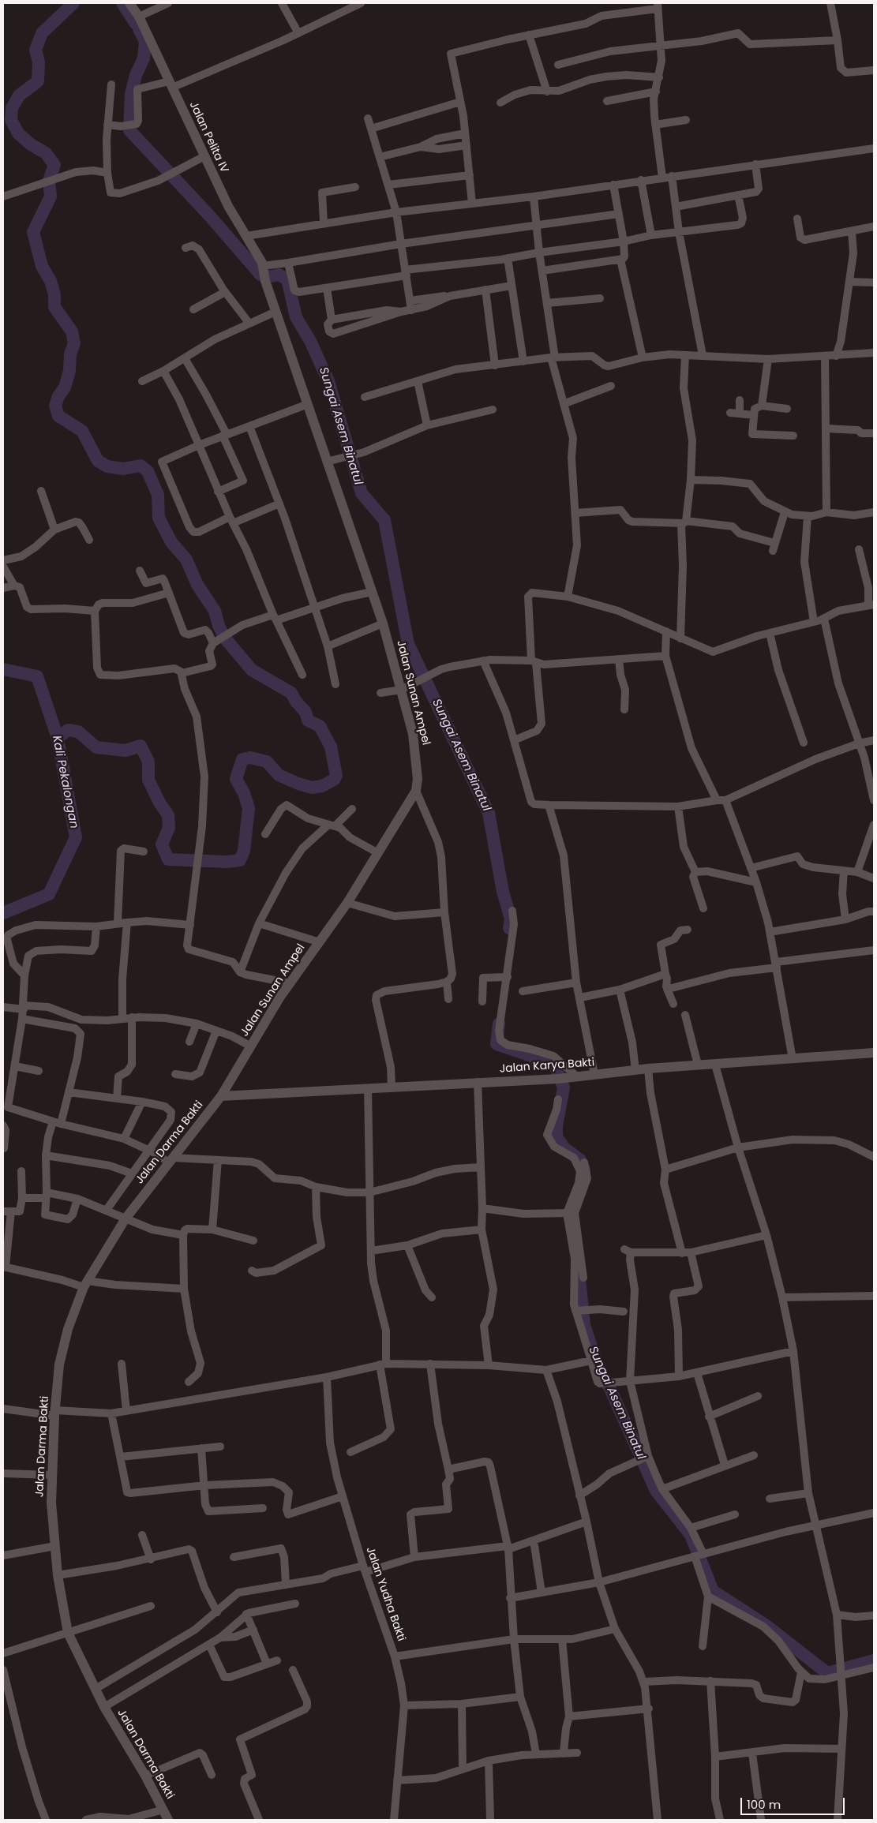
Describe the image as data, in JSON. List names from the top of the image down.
{
  "streets": {
    "street": [
      "Jalan Pelita IV",
      "Jalan Sunan Ampel",
      "Jalan Karya Bakti",
      "Jalan Darma Bakti",
      "Jalan Yudha Bakti"
    ]
  },
  "crossings": [
    ["Jalan Pelita IV", "Jalan Sunan Ampel"],
    ["Jalan Sunan Ampel", "Jalan Karya Bakti"],
    ["Jalan Sunan Ampel", "Jalan Darma Bakti"],
    ["Jalan Karya Bakti", "Jalan Darma Bakti"]
  ],
  "water": ["Sungai Asem Binatul", "Kali Pekalongan"],
  "scale_bar": "100 m"
}
